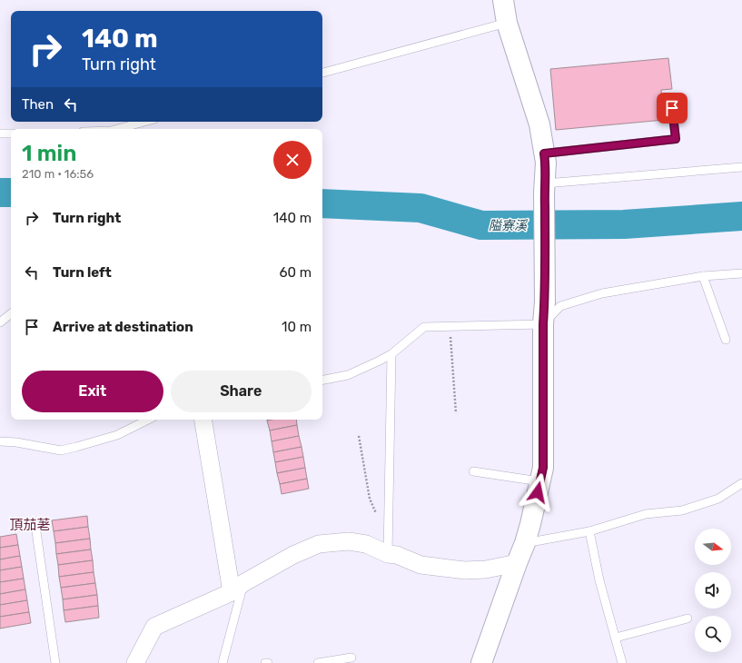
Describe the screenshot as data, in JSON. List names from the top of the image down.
{
  "districts": ["頂茄荖"],
  "water": ["隘寮溪"],
  "north": "right",
  "page": {
    "turn": ["140 m", "Turn right"],
    "then": "Then",
    "heading": ["1 min", "210 m · 16:56"],
    "list": [
      {
        "name": "Turn right",
        "value": "140 m"
      },
      {
        "name": "Turn left",
        "value": "60 m"
      },
      {
        "name": "Arrive at destination",
        "value": "10 m"
      }
    ],
    "buttons": ["Exit", "Share"]
  }
}
